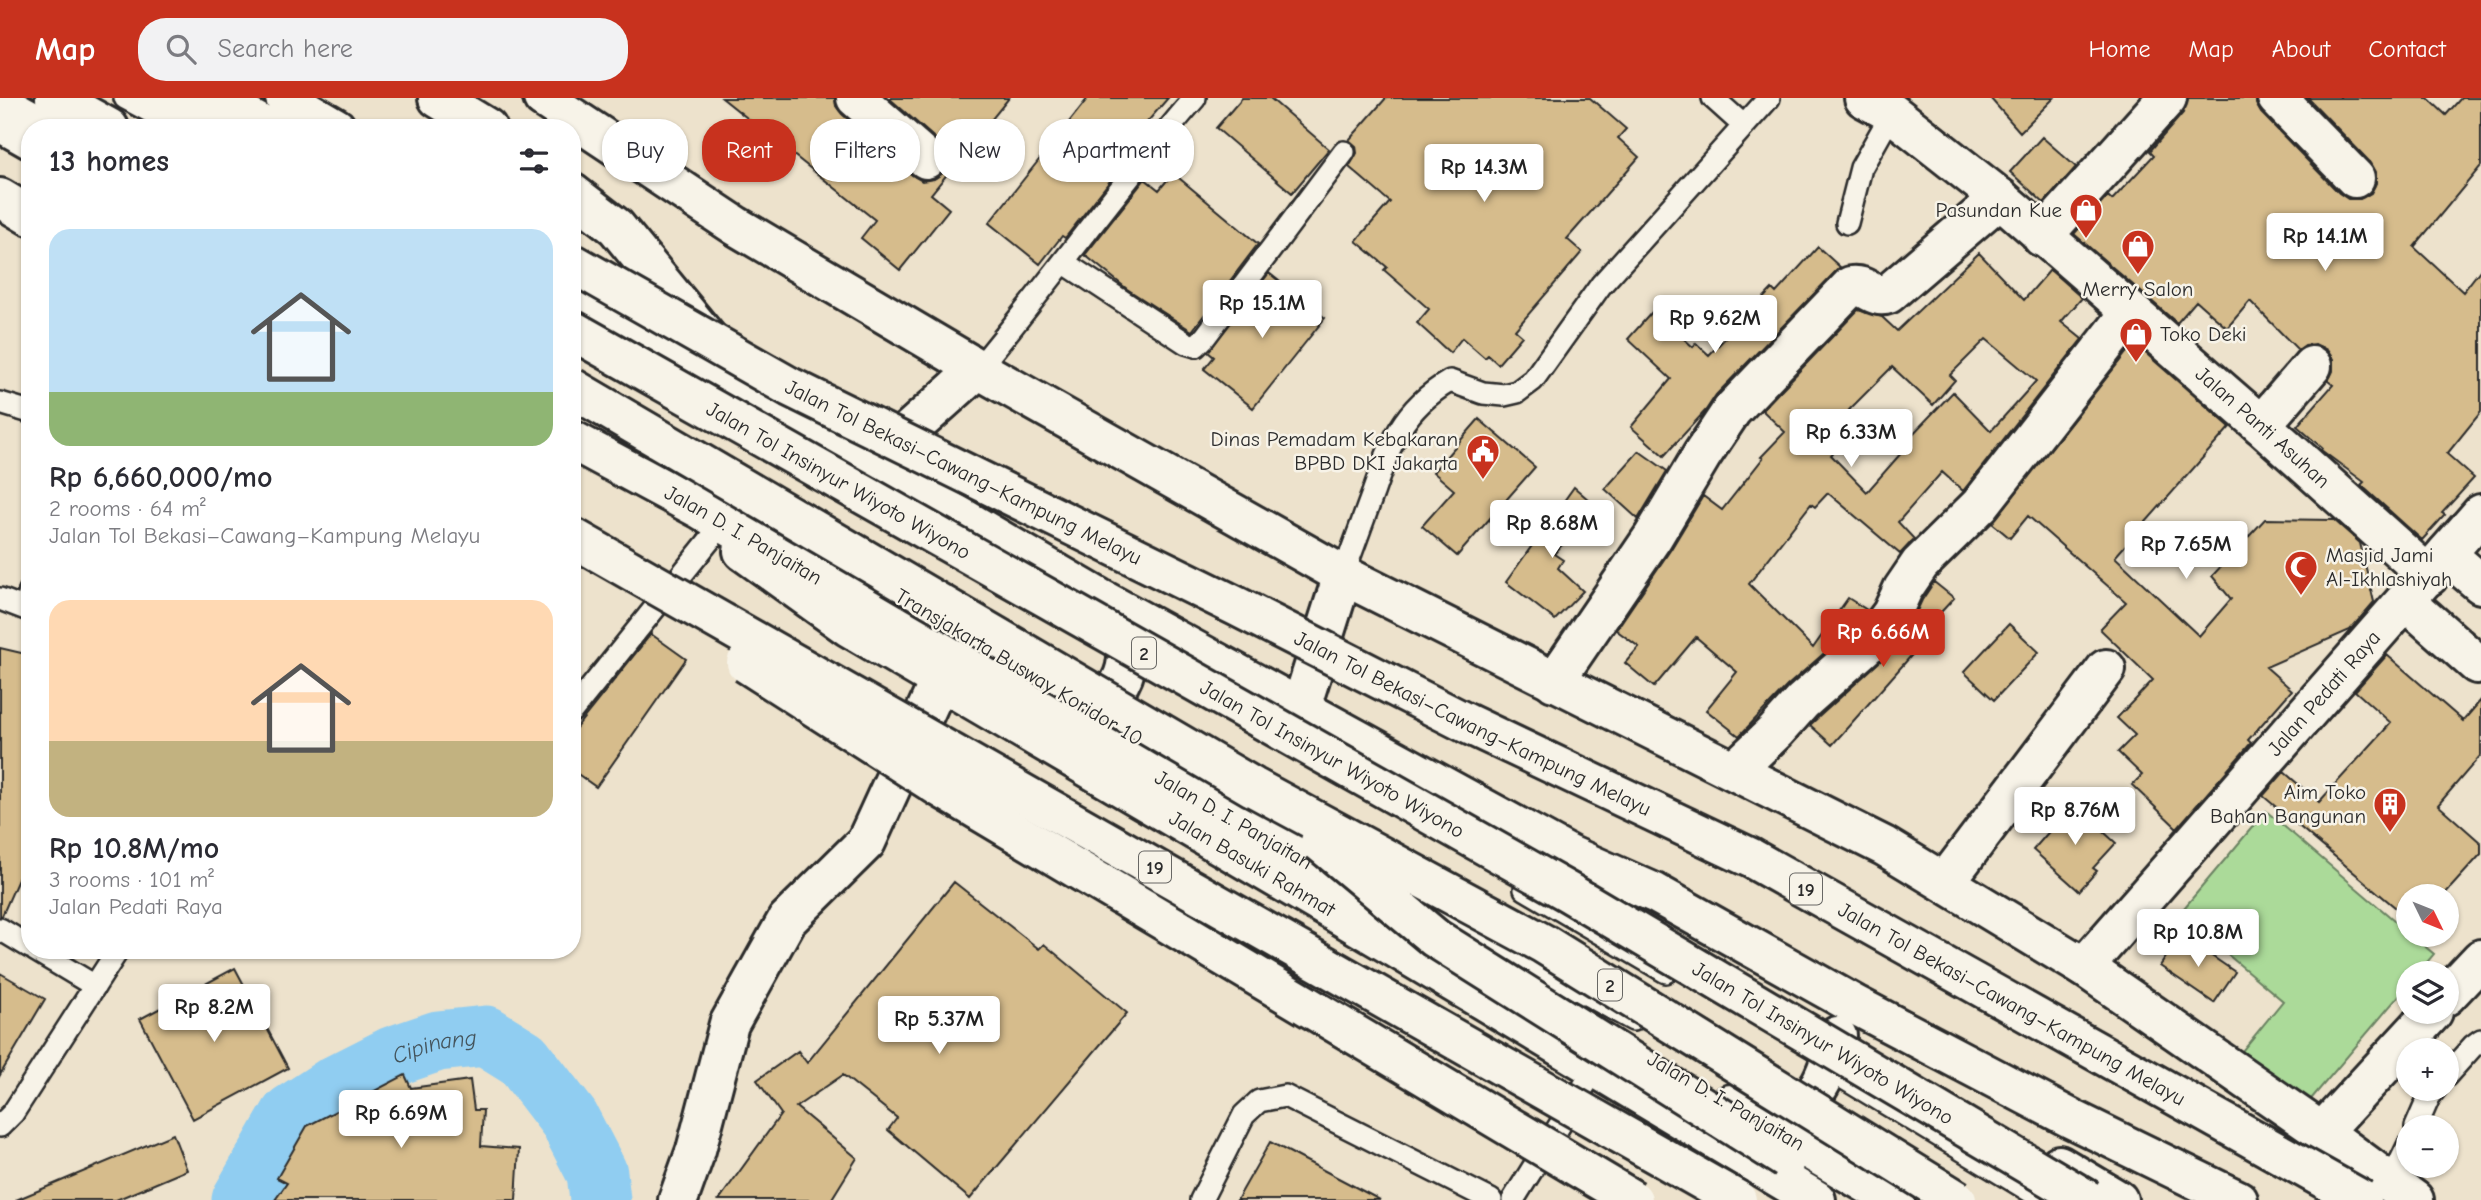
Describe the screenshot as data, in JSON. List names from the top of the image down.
{
  "streets": {
    "main road": [
      "Jalan Panti Asuhan",
      "Jalan Tol Bekasi–Cawang–Kampung Melayu",
      "Jalan Tol Insinyur Wiyoto Wiyono",
      "Jalan D. I. Panjaitan",
      "2",
      "Jalan Pedati Raya",
      "Jalan Basuki Rahmat",
      "19"
    ],
    "lane": ["Transjakarta Busway Koridor 10"]
  },
  "crossings": [
    ["Jalan Panti Asuhan", "Jalan Pedati Raya"],
    ["Jalan D. I. Panjaitan", "Transjakarta Busway Koridor 10"],
    ["Jalan D. I. Panjaitan", "Jalan Basuki Rahmat"]
  ],
  "water": ["Cipinang"],
  "places": {
    "shop": ["Pasundan Kue", "Merry Salon", "Toko Deki"],
    "public building": ["Dinas Pemadam Kebakaran BPBD DKI Jakarta"],
    "mosque": ["Masjid Jami Al-Ikhlashiyah"],
    "building": ["Aim Toko Bahan Bangunan"]
  },
  "north": "bottom right",
  "page": {
    "header": "Map",
    "search": "Search here",
    "nav": [
      "Home",
      "Map",
      "About",
      "Contact"
    ],
    "chip": [
      "Buy",
      "Rent",
      "Filters",
      "New",
      "Apartment"
    ],
    "heading": "13 homes",
    "price": [
      "Rp 14.3M",
      "Rp 14.1M",
      "Rp 15.1M",
      "Rp 9.62M",
      "Rp 6.33M",
      "Rp 8.68M",
      "Rp 7.65M",
      "Rp 6.66M",
      "Rp 8.76M",
      "Rp 10.8M",
      "Rp 8.2M",
      "Rp 5.37M",
      "Rp 6.69M"
    ],
    "list": [
      {
        "name": "Rp 6,660,000/mo",
        "note": "2 rooms · 64 m² · Jalan Tol Bekasi–Cawang–Kampung Melayu"
      },
      {
        "name": "Rp 10.8M/mo",
        "note": "3 rooms · 101 m² · Jalan Pedati Raya"
      }
    ],
    "map_buttons": ["+", "−"]
  }
}
